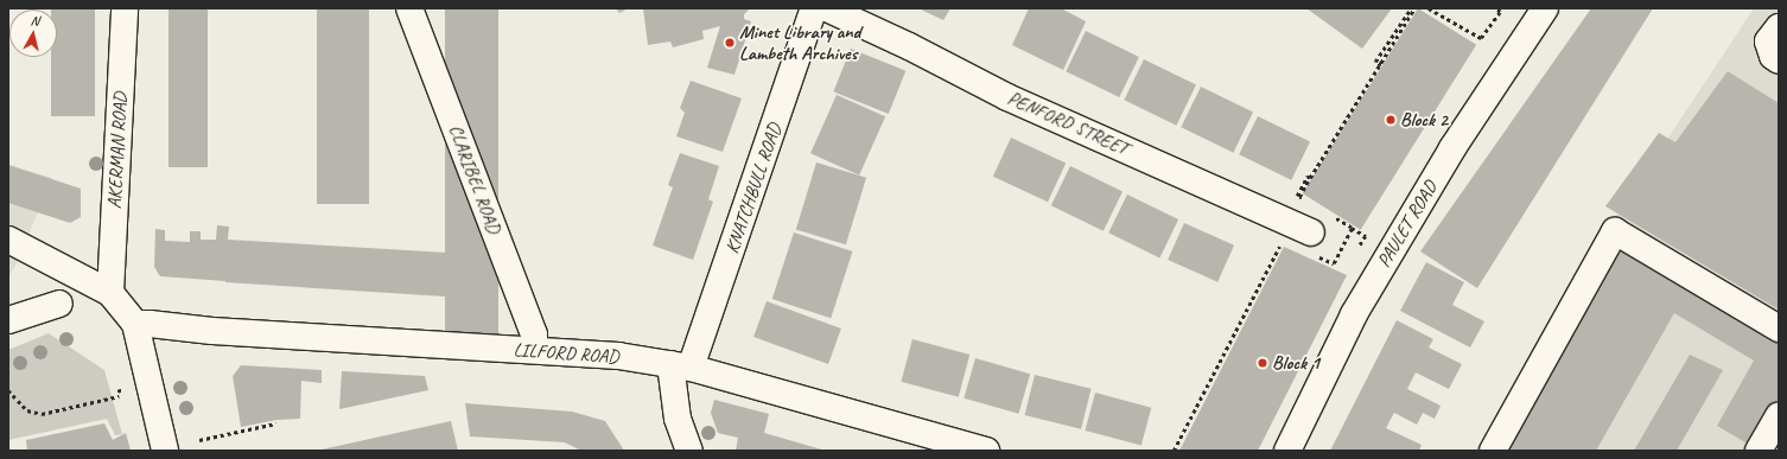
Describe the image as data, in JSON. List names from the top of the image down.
{
  "streets": {
    "street": [
      "PENFORD STREET",
      "AKERMAN ROAD",
      "CLARIBEL ROAD",
      "KNATCHBULL ROAD",
      "PAULET ROAD",
      "LILFORD ROAD"
    ]
  },
  "crossings": [
    ["CLARIBEL ROAD", "LILFORD ROAD"],
    ["KNATCHBULL ROAD", "LILFORD ROAD"]
  ],
  "places": ["Minet Library and Lambeth Archives", "Block 2", "Block 1"],
  "north": "top"
}
